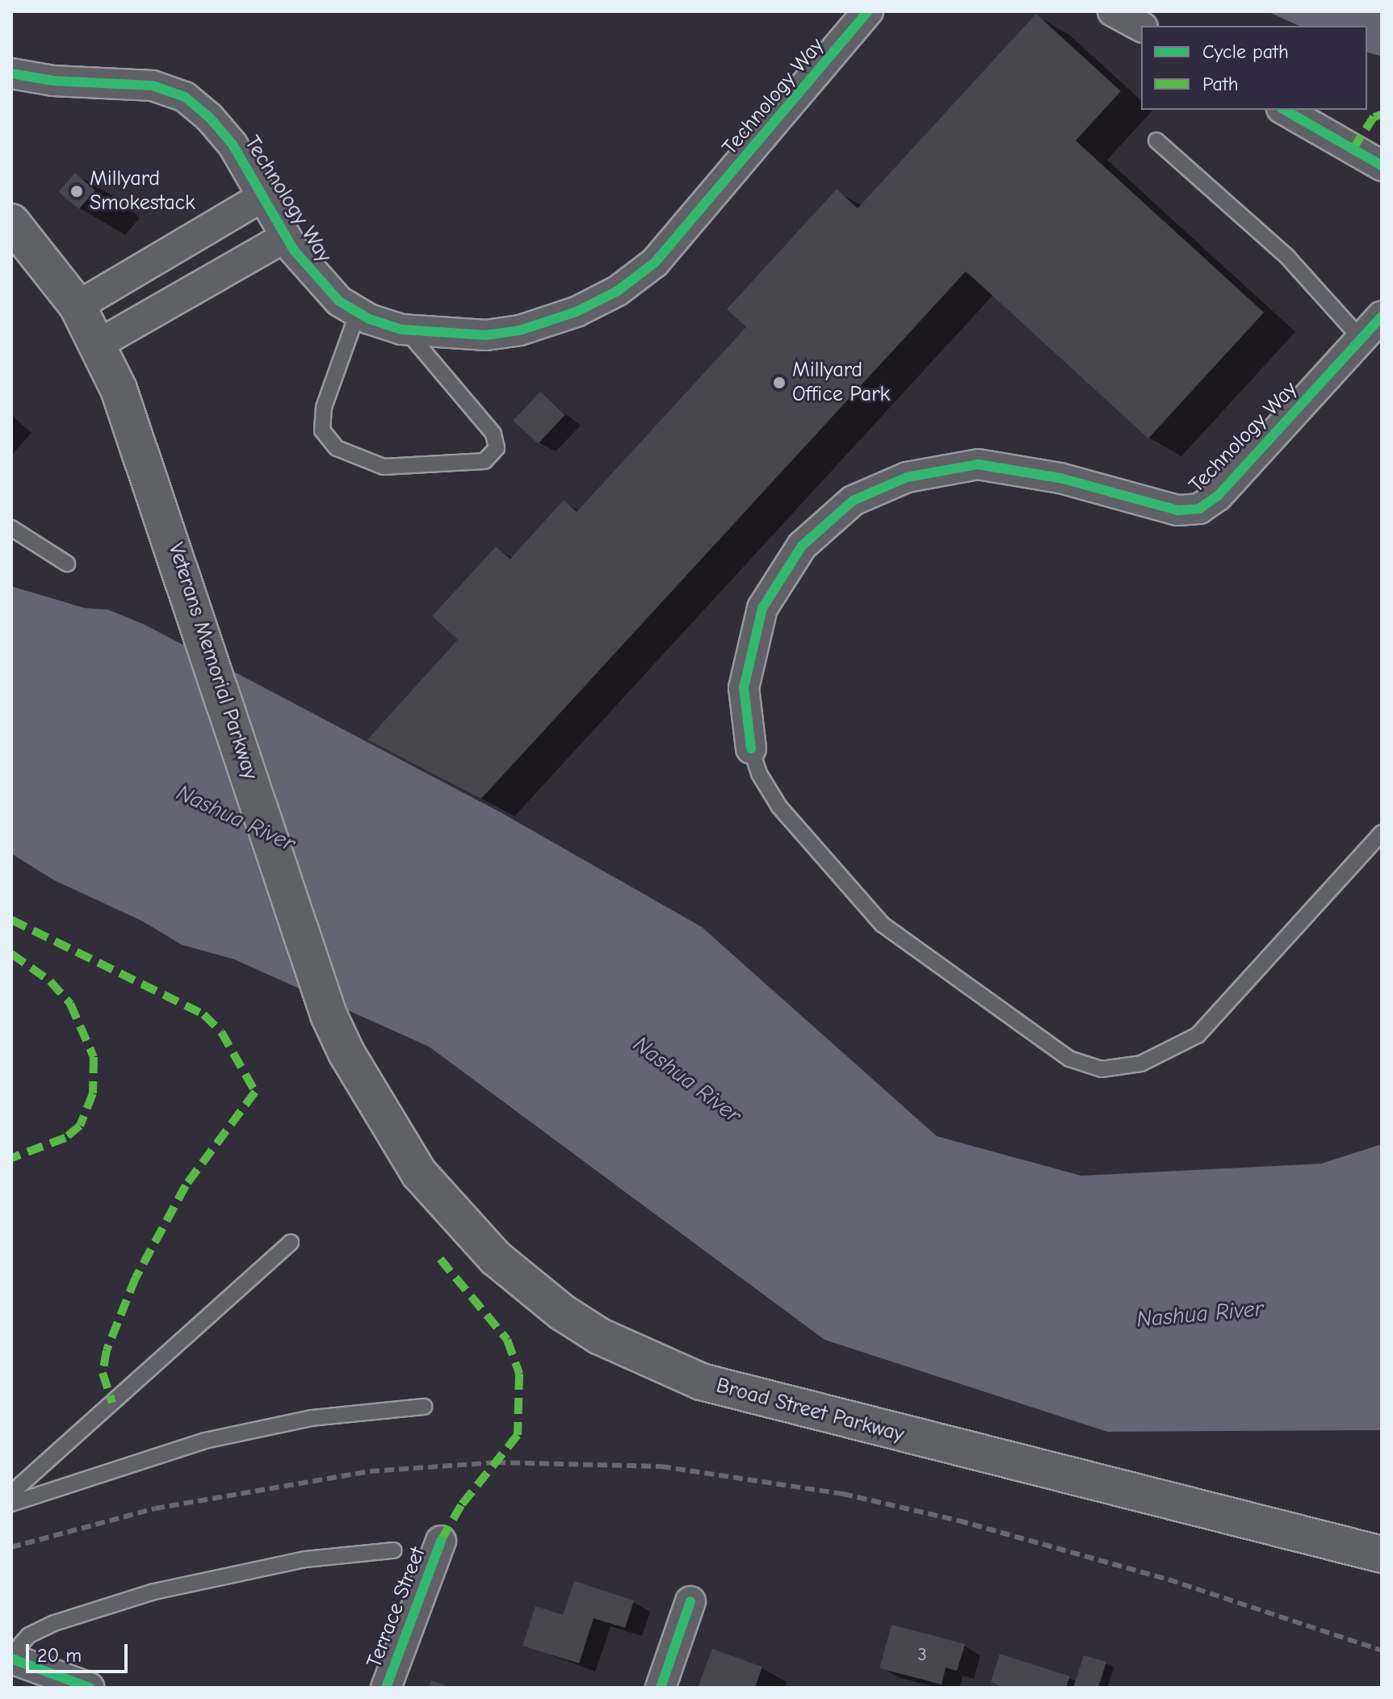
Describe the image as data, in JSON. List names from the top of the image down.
{
  "streets": {
    "main road": ["Veterans Memorial Parkway", "Broad Street Parkway"],
    "street": ["Technology Way", "Terrace Street"]
  },
  "crossings": [
    ["Technology Way", "Veterans Memorial Parkway"],
    ["Veterans Memorial Parkway", "Broad Street Parkway"]
  ],
  "water": ["Nashua River"],
  "places": ["Millyard Smokestack", "Millyard Office Park"],
  "house_numbers": ["3"],
  "legend": ["Cycle path", "Path"],
  "scale_bar": "20 m"
}
